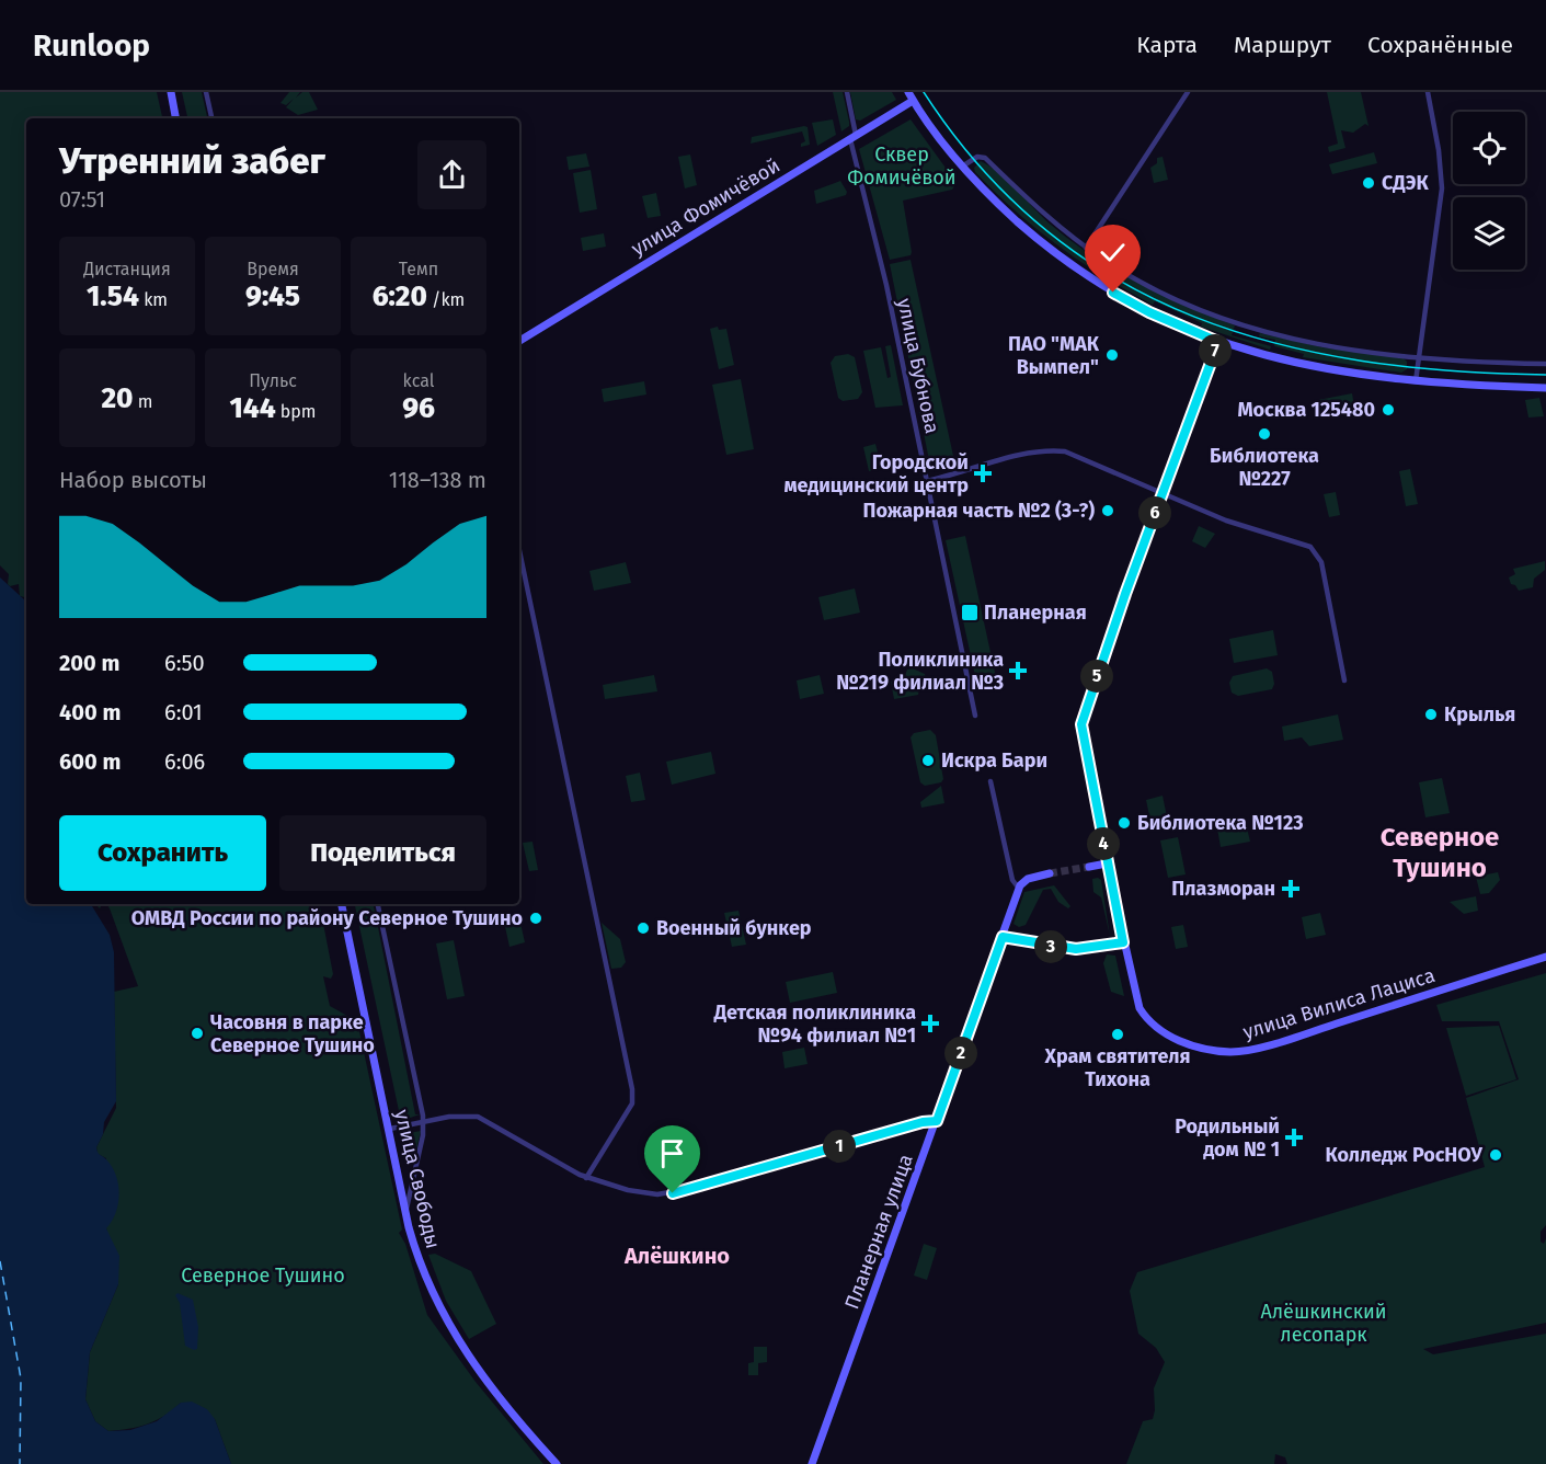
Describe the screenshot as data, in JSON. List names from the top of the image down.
{
  "streets": {
    "main road": [
      "улица Фомичёвой",
      "улица Вилиса Лациса",
      "улица Свободы",
      "Планерная улица"
    ],
    "street": ["улица Бубнова"]
  },
  "crossings": [
    ["улица Фомичёвой", "улица Бубнова"]
  ],
  "districts": ["Северное Тушино", "Алёшкино"],
  "parks": ["Сквер Фомичёвой", "Северное Тушино", "Алёшкинский лесопарк"],
  "places": {
    "other": [
      "СДЭК",
      "ПАО \"МАК Вымпел\"",
      "Москва 125480",
      "Библиотека №227",
      "Пожарная часть №2 (3-?)",
      "Крылья",
      "Искра Бари",
      "Библиотека №123",
      "ОМВД России по району Северное Тушино",
      "Военный бункер",
      "Часовня в парке Северное Тушино",
      "Храм святителя Тихона",
      "Колледж РосНОУ"
    ],
    "health": [
      "Городской медицинский центр",
      "Поликлиника №219 филиал №3",
      "Плазморан",
      "Детская поликлиника №94 филиал №1",
      "Родильный дом № 1"
    ],
    "transit": ["Планерная"]
  },
  "page": {
    "header": "Runloop",
    "nav": ["Карта", "Маршрут", "Сохранённые"],
    "heading": ["Утренний забег", "07:51"],
    "stats": [
      ["Дистанция", "1.54 km"],
      ["Время", "9:45"],
      ["Темп", "6:20 /km"],
      ["20 m"],
      ["Пульс", "144 bpm"],
      ["kcal", "96"]
    ],
    "pins": [
      "7",
      "6",
      "5",
      "4",
      "3",
      "2",
      "1"
    ],
    "chart": ["Набор высоты", "118–138 m"],
    "list": [
      {
        "name": "200 m",
        "note": "6:50"
      },
      {
        "name": "400 m",
        "note": "6:01"
      },
      {
        "name": "600 m",
        "note": "6:06"
      }
    ],
    "buttons": ["Сохранить", "Поделиться"]
  }
}
